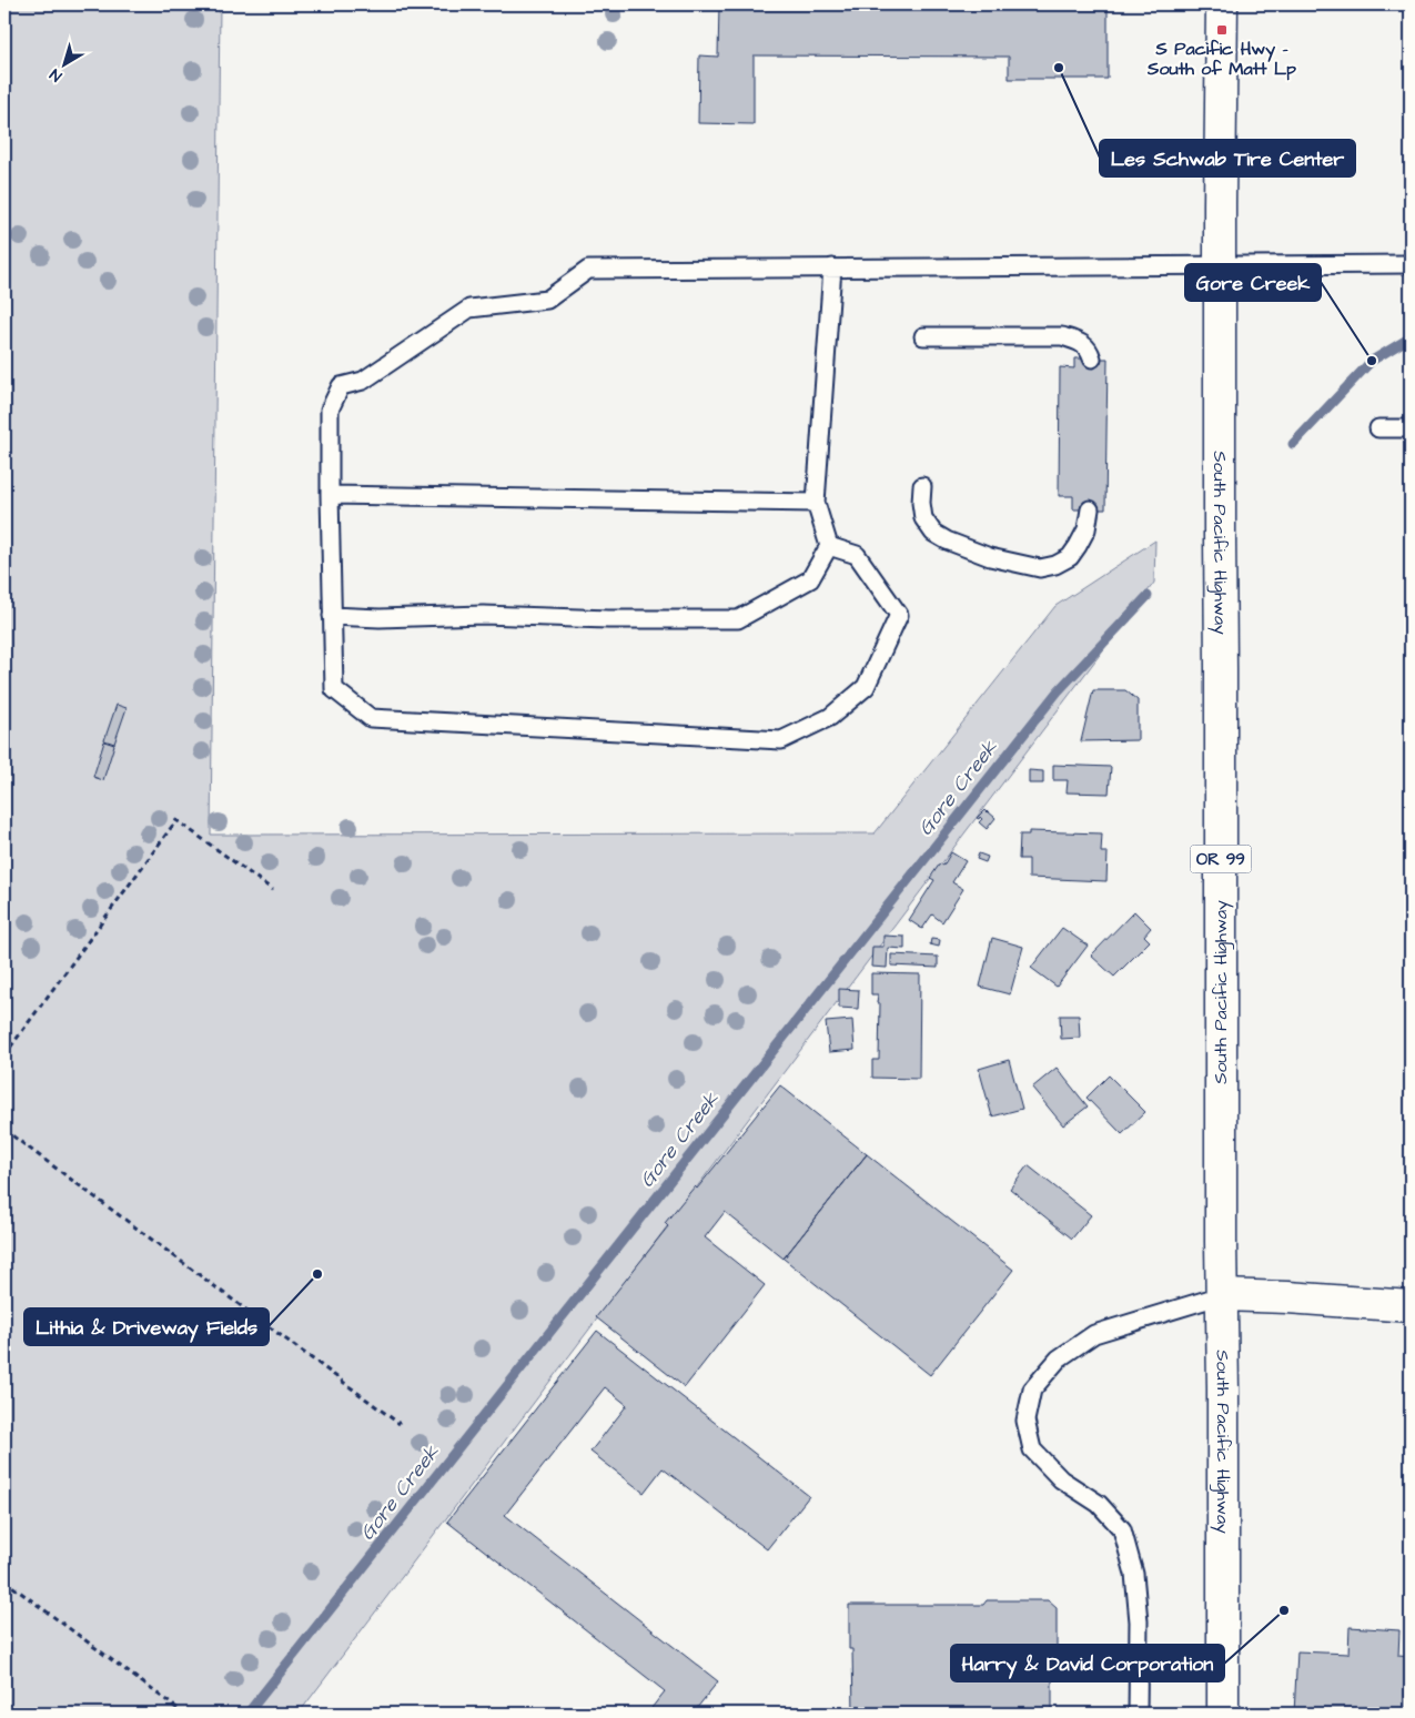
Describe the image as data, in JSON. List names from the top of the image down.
{
  "streets": {
    "main road": ["South Pacific Highway", "OR 99"]
  },
  "water": ["Gore Creek"],
  "places": {
    "transit": ["S Pacific Hwy - South of Matt Lp"],
    "other": [
      "Les Schwab Tire Center",
      "Gore Creek",
      "Lithia & Driveway Fields",
      "Harry & David Corporation"
    ]
  },
  "north": "bottom left"
}
